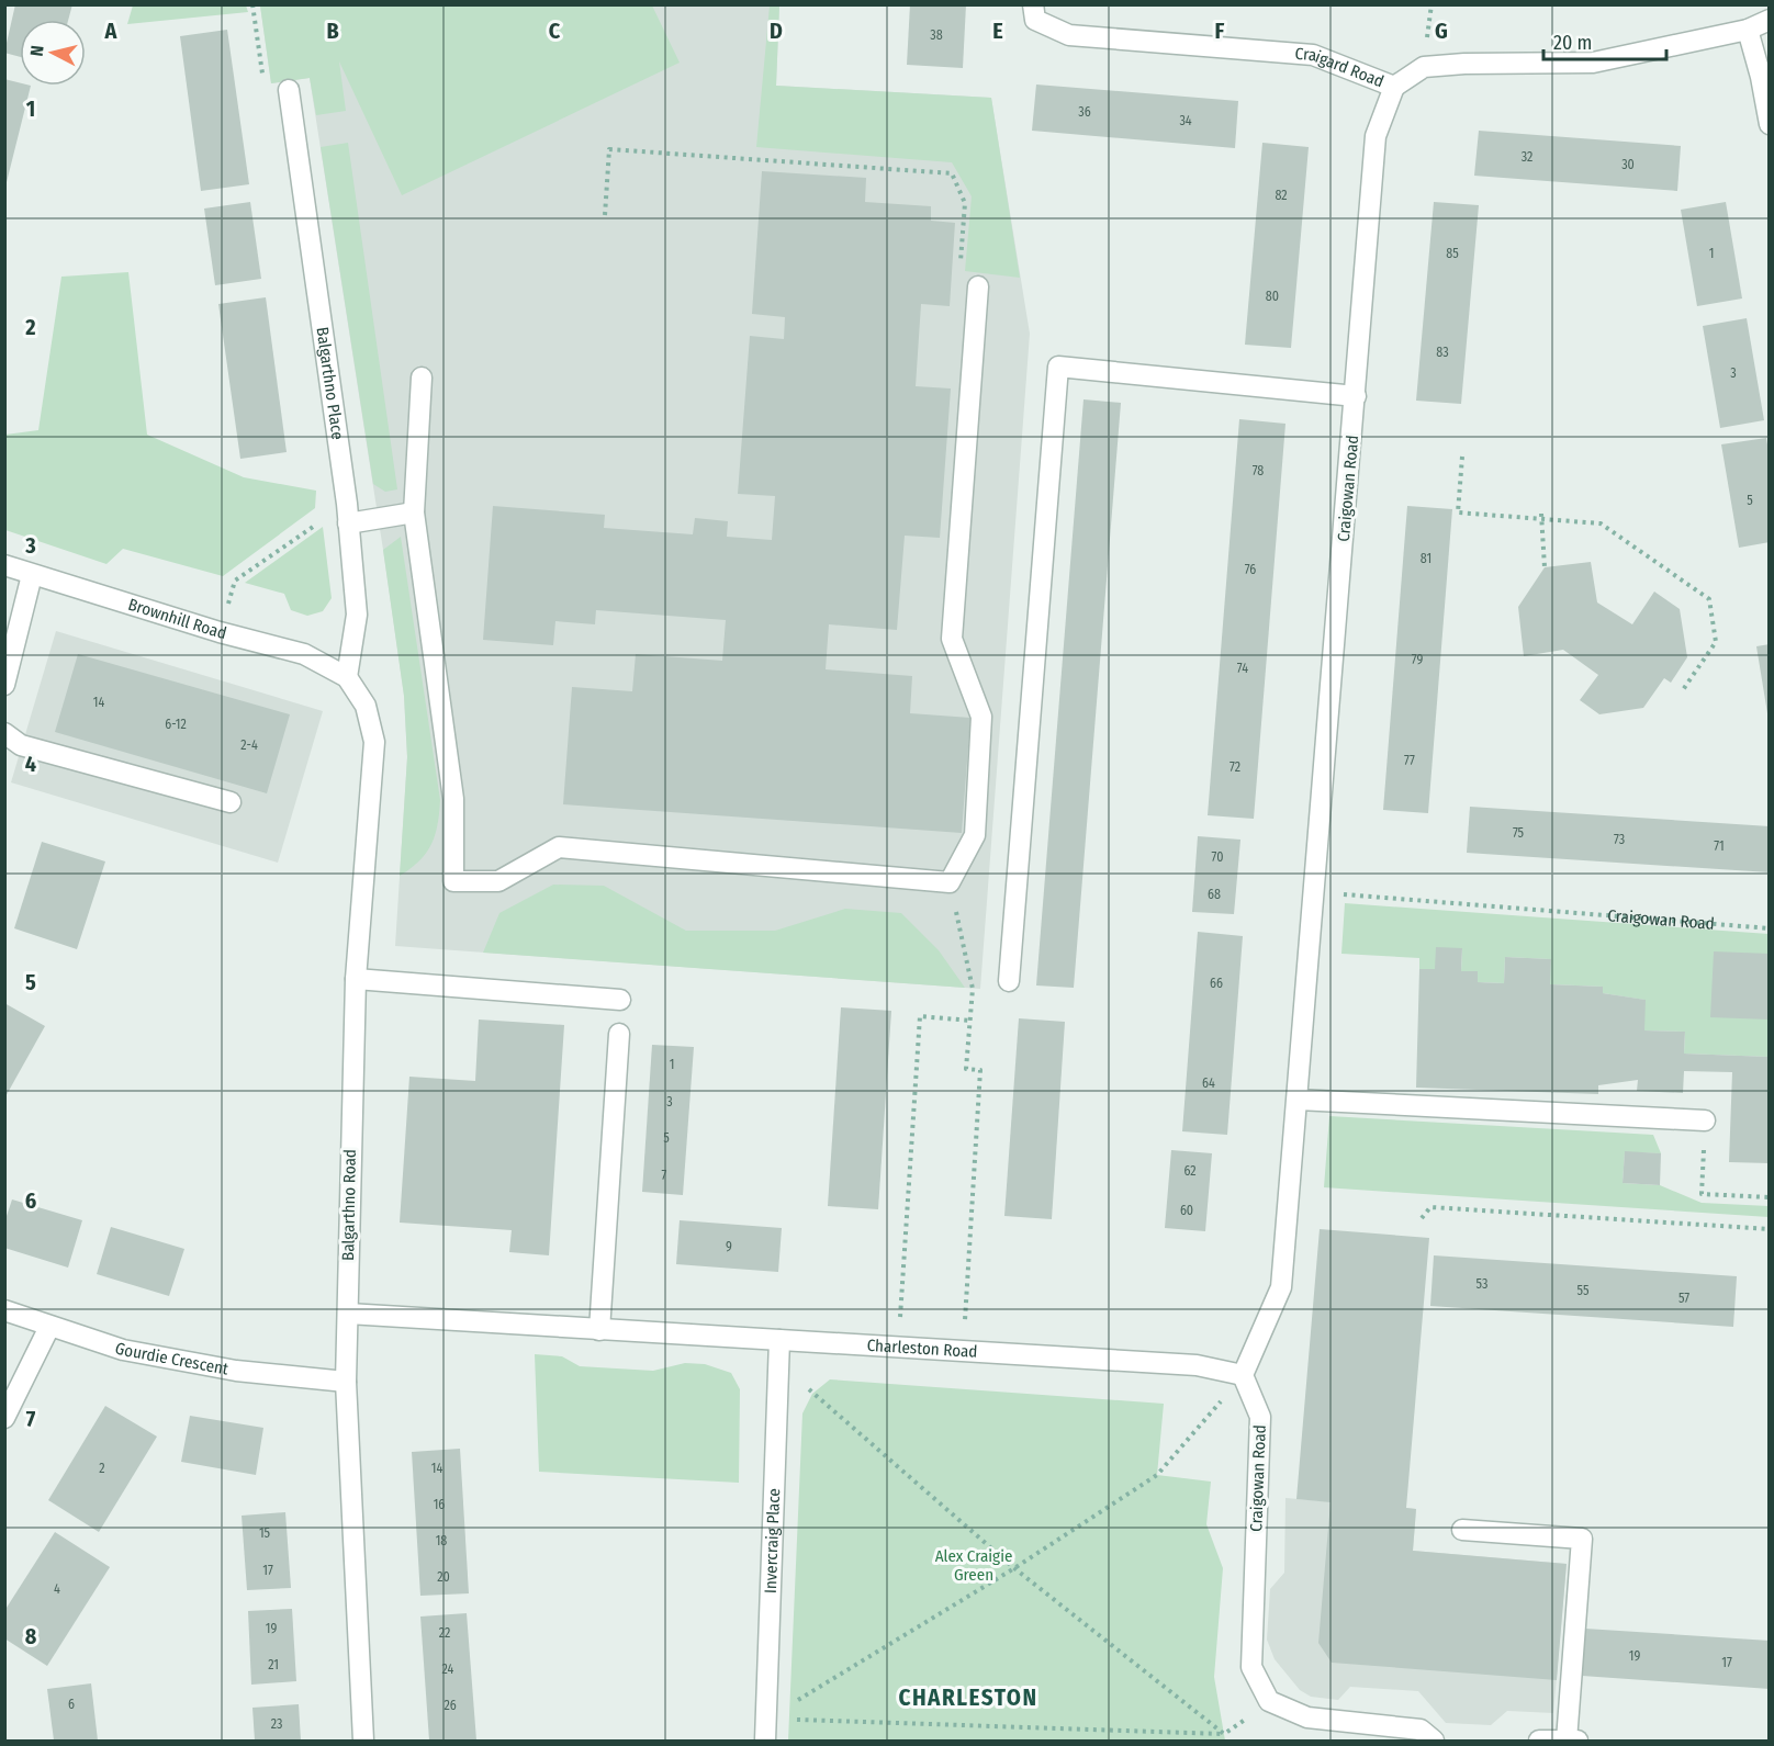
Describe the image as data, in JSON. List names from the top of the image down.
{
  "streets": {
    "street": [
      "Craigard Road",
      "Balgarthno Place",
      "Craigowan Road",
      "Brownhill Road",
      "Balgarthno Road",
      "Charleston Road",
      "Gourdie Crescent",
      "Invercraig Place"
    ]
  },
  "crossings": [
    ["Craigard Road", "Craigowan Road"],
    ["Balgarthno Place", "Brownhill Road"],
    ["Balgarthno Place", "Balgarthno Road"],
    ["Craigowan Road", "Charleston Road"],
    ["Brownhill Road", "Balgarthno Road"],
    ["Balgarthno Road", "Charleston Road"],
    ["Balgarthno Road", "Gourdie Crescent"],
    ["Charleston Road", "Invercraig Place"]
  ],
  "districts": ["CHARLESTON"],
  "parks": ["Alex Craigie Green"],
  "house_numbers": [
    "38",
    "36",
    "34",
    "32",
    "30",
    "82",
    "85",
    "1",
    "80",
    "83",
    "3",
    "78",
    "5",
    "81",
    "76",
    "79",
    "74",
    "14",
    "6-12",
    "2-4",
    "77",
    "72",
    "75",
    "73",
    "71",
    "70",
    "68",
    "66",
    "1",
    "64",
    "3",
    "5",
    "62",
    "7",
    "60",
    "9",
    "53",
    "55",
    "57",
    "2",
    "14",
    "16",
    "15",
    "18",
    "17",
    "20",
    "4",
    "19",
    "22",
    "19",
    "17",
    "21",
    "24",
    "6",
    "26",
    "23"
  ],
  "scale_bar": "20 m",
  "north": "left",
  "grid": {
    "columns": [
      "A",
      "B",
      "C",
      "D",
      "E",
      "F",
      "G"
    ],
    "rows": [
      "1",
      "2",
      "3",
      "4",
      "5",
      "6",
      "7",
      "8"
    ]
  }
}
